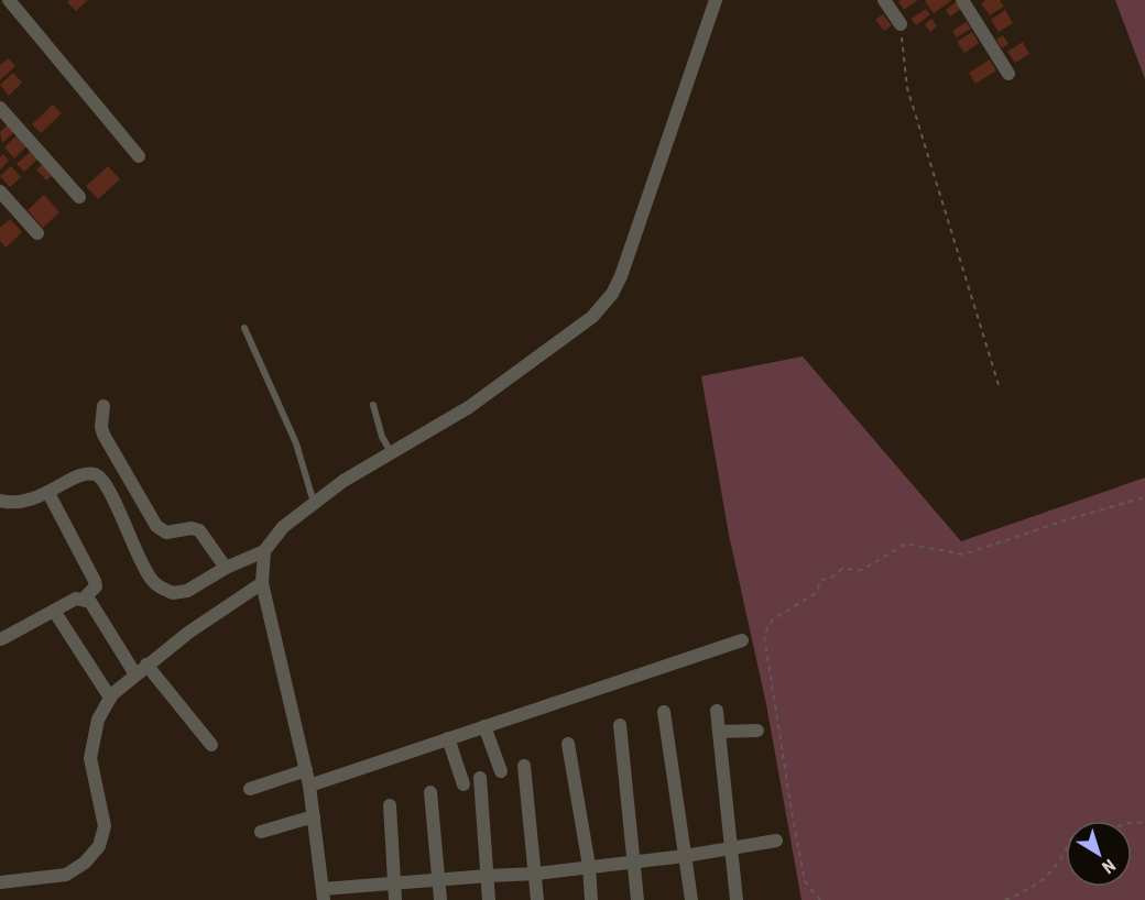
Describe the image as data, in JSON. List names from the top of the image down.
{
  "north": "bottom right"
}
